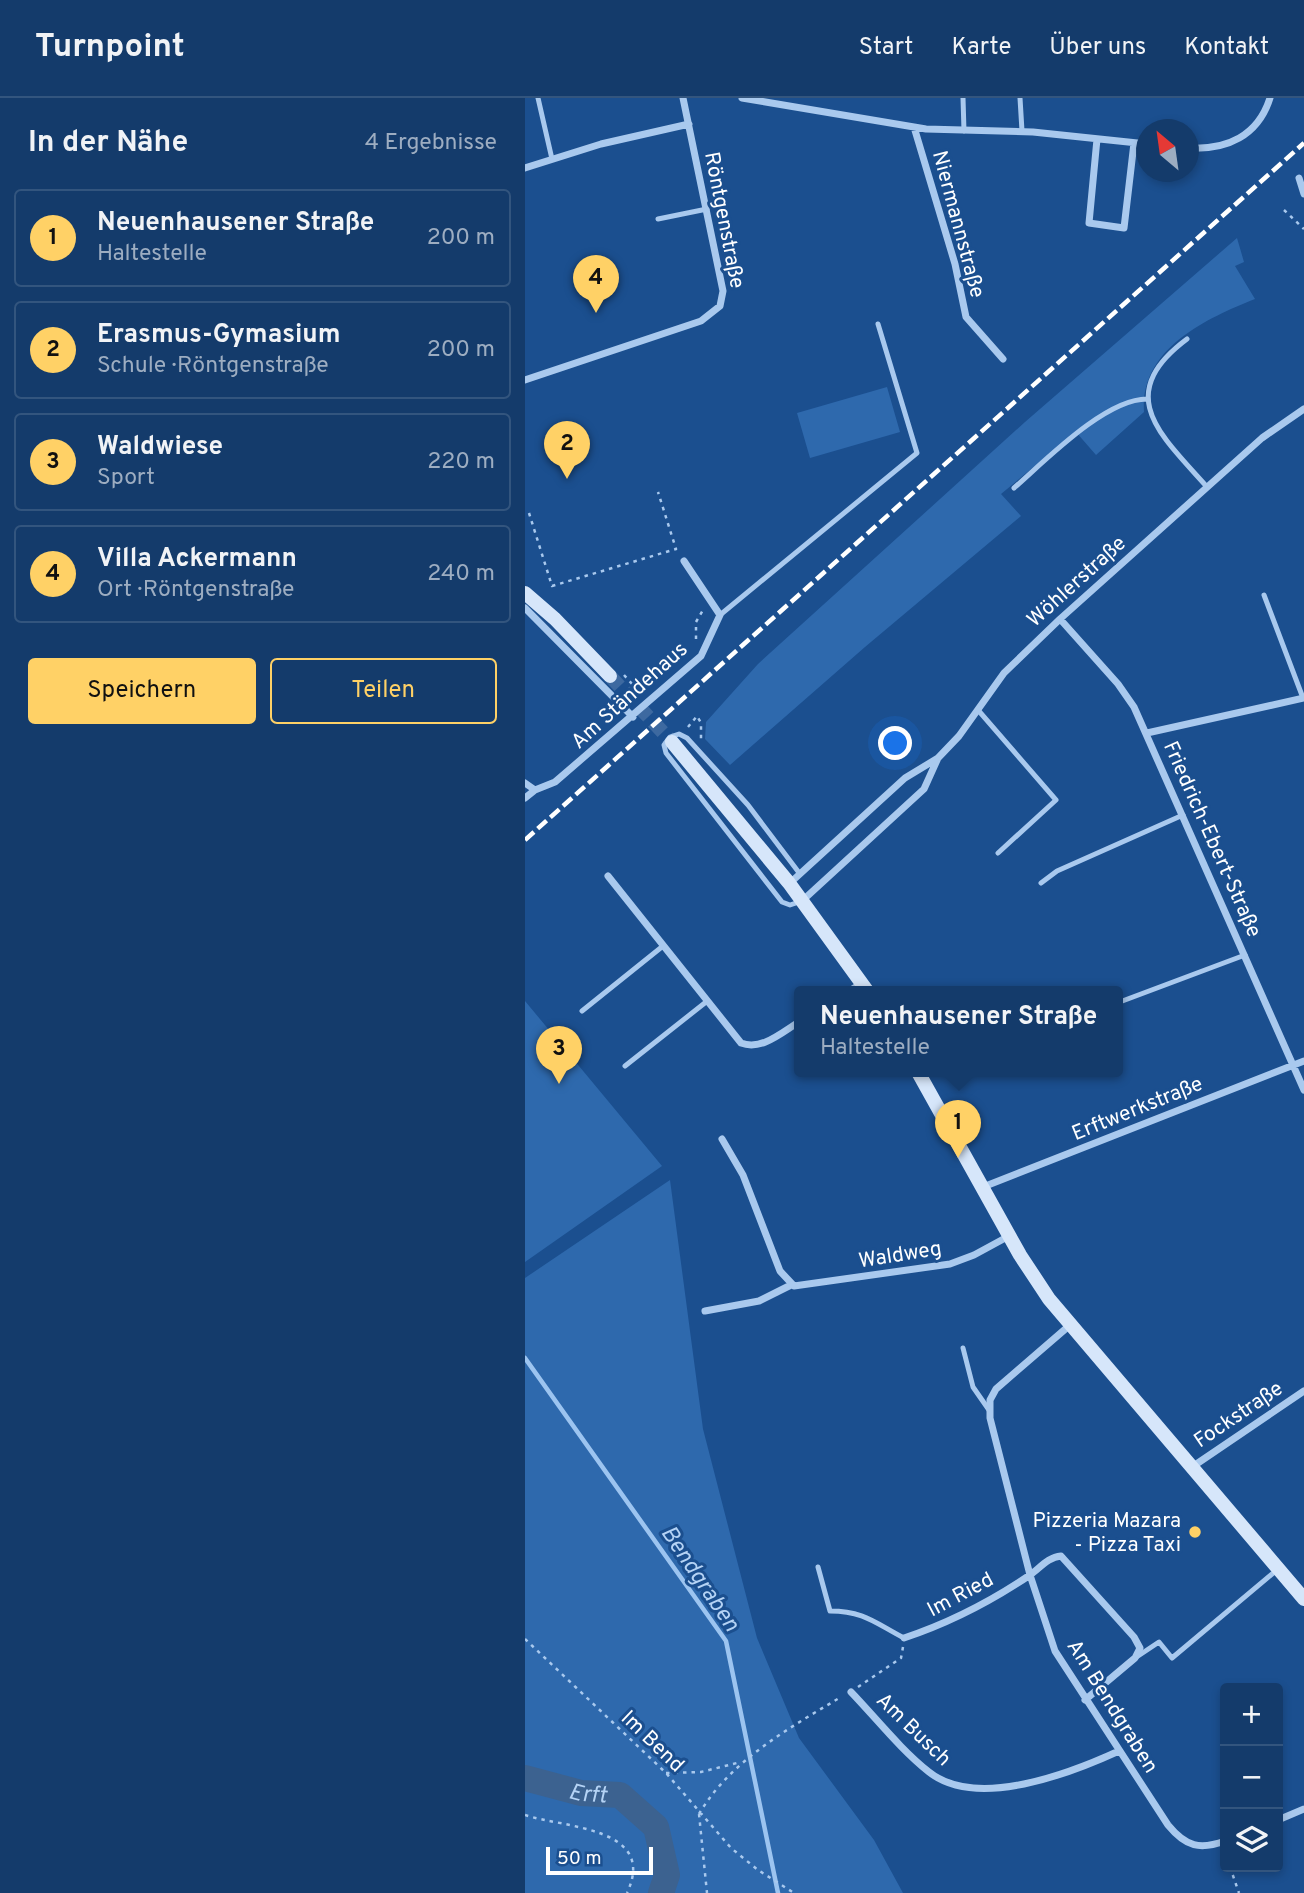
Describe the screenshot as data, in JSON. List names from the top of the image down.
{
  "streets": {
    "street": [
      "Röntgenstraße",
      "Niermannstraße",
      "Wöhlerstraße",
      "Am Ständehaus",
      "Friedrich-Ebert-Straße",
      "Erftwerkstraße",
      "Waldweg",
      "Fockstraße",
      "Im Ried",
      "Am Bendgraben",
      "Am Busch"
    ],
    "path": ["Im Bend"]
  },
  "crossings": [
    ["Wöhlerstraße", "Friedrich-Ebert-Straße"],
    ["Friedrich-Ebert-Straße", "Erftwerkstraße"],
    ["Im Ried", "Am Bendgraben"],
    ["Am Bendgraben", "Am Busch"]
  ],
  "water": ["Bendgraben", "Erft"],
  "places": ["Pizzeria Mazara - Pizza Taxi"],
  "scale_bar": "50 m",
  "north": "top left",
  "page": {
    "header": "Turnpoint",
    "nav": [
      "Start",
      "Karte",
      "Über uns",
      "Kontakt"
    ],
    "heading": ["In der Nähe", "4 Ergebnisse"],
    "list": [
      {
        "mark": "1",
        "name": "Neuenhausener Straße",
        "note": "Haltestelle",
        "value": "200 m"
      },
      {
        "mark": "2",
        "name": "Erasmus-Gymasium",
        "note": "Schule · Röntgenstraße",
        "value": "200 m"
      },
      {
        "mark": "3",
        "name": "Waldwiese",
        "note": "Sport",
        "value": "220 m"
      },
      {
        "mark": "4",
        "name": "Villa Ackermann",
        "note": "Ort · Röntgenstraße",
        "value": "240 m"
      }
    ],
    "pins": [
      "4",
      "2",
      "3",
      "1"
    ],
    "buttons": ["Speichern", "Teilen"],
    "popup": ["Neuenhausener Straße", "Haltestelle"],
    "map_buttons": ["+", "−"],
    "scale": "50 m"
  }
}
